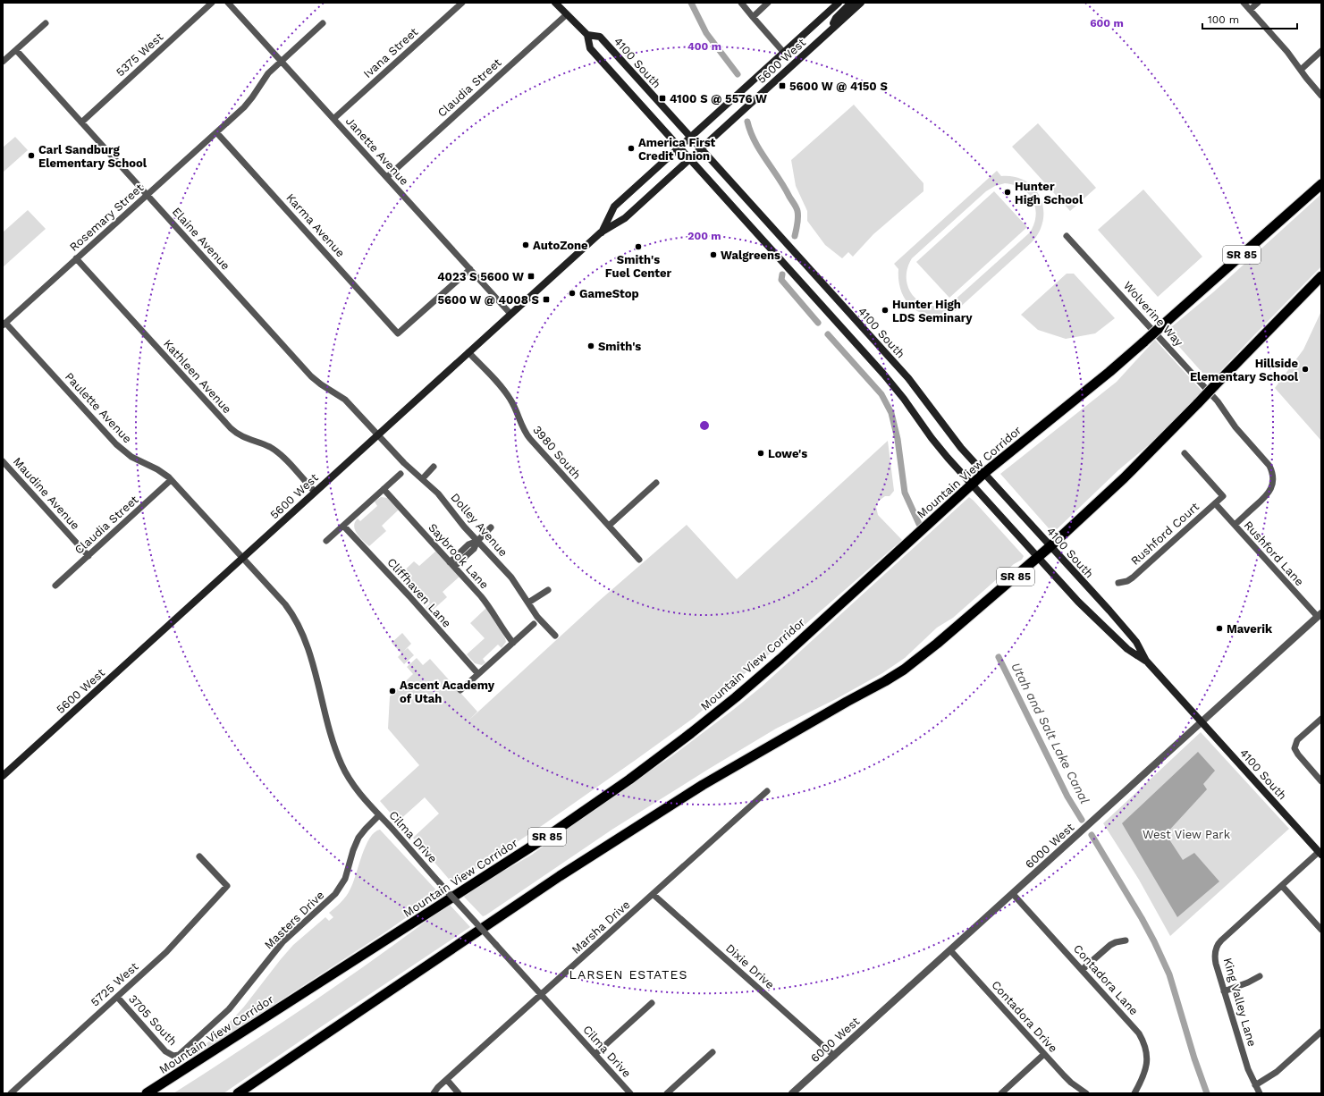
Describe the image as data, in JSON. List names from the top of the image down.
{
  "streets": {
    "highway": ["SR 85", "Mountain View Corridor"],
    "main road": ["5600 West", "4100 South"],
    "street": [
      "Ivana Street",
      "5375 West",
      "Claudia Street",
      "Janette Avenue",
      "Rosemary Street",
      "Karma Avenue",
      "Elaine Avenue",
      "Wolverine Way",
      "Kathleen Avenue",
      "Paulette Avenue",
      "3980 South",
      "Maudine Avenue",
      "Dolley Avenue",
      "Rushford Court",
      "Rushford Lane",
      "Saybrook Lane",
      "Cliffhaven Lane",
      "Cilma Drive",
      "6000 West",
      "Masters Drive",
      "Marsha Drive",
      "Dixie Drive",
      "Contadora Lane",
      "5725 West",
      "King Valley Lane",
      "Contadora Drive",
      "3705 South"
    ]
  },
  "crossings": [
    ["Ivana Street", "Janette Avenue"],
    ["5375 West", "Elaine Avenue"],
    ["5600 West", "4100 South"],
    ["5600 West", "Janette Avenue"],
    ["5600 West", "Elaine Avenue"],
    ["5600 West", "Kathleen Avenue"],
    ["5600 West", "Paulette Avenue"],
    ["5600 West", "3980 South"],
    ["5600 West", "Dolley Avenue"],
    ["5600 West", "Cilma Drive"],
    ["4100 South", "Claudia Street"],
    ["4100 South", "SR 85"],
    ["4100 South", "Mountain View Corridor"],
    ["4100 South", "6000 West"],
    ["4100 South", "King Valley Lane"],
    ["Claudia Street", "Janette Avenue"],
    ["Claudia Street", "Paulette Avenue"],
    ["Claudia Street", "Maudine Avenue"],
    ["Janette Avenue", "Rosemary Street"],
    ["Janette Avenue", "Karma Avenue"],
    ["Rosemary Street", "Karma Avenue"],
    ["Rosemary Street", "Elaine Avenue"],
    ["Rosemary Street", "Kathleen Avenue"],
    ["Rosemary Street", "Paulette Avenue"],
    ["Elaine Avenue", "Dolley Avenue"],
    ["Wolverine Way", "Rushford Lane"],
    ["Paulette Avenue", "Cilma Drive"],
    ["Rushford Court", "Rushford Lane"],
    ["Rushford Lane", "6000 West"],
    ["Cilma Drive", "Masters Drive"],
    ["Cilma Drive", "Marsha Drive"],
    ["6000 West", "Dixie Drive"],
    ["6000 West", "Contadora Lane"],
    ["6000 West", "Contadora Drive"],
    ["Masters Drive", "3705 South"],
    ["Marsha Drive", "Dixie Drive"],
    ["5725 West", "3705 South"]
  ],
  "districts": ["LARSEN ESTATES"],
  "water": ["Utah and Salt Lake Canal"],
  "parks": ["West View Park"],
  "places": {
    "transit": [
      "5600 W @ 4150 S",
      "4100 S @ 5576 W",
      "4023 S 5600 W",
      "5600 W @ 4008 S"
    ],
    "other": [
      "America First Credit Union",
      "Carl Sandburg Elementary School",
      "Hunter High School",
      "AutoZone",
      "Smith's Fuel Center",
      "Walgreens",
      "GameStop",
      "Hunter High LDS Seminary",
      "Smith's",
      "Hillside Elementary School",
      "Lowe's",
      "Maverik",
      "Ascent Academy of Utah"
    ]
  },
  "scale_bar": "100 m",
  "rings": ["600 m", "400 m", "200 m"]
}
